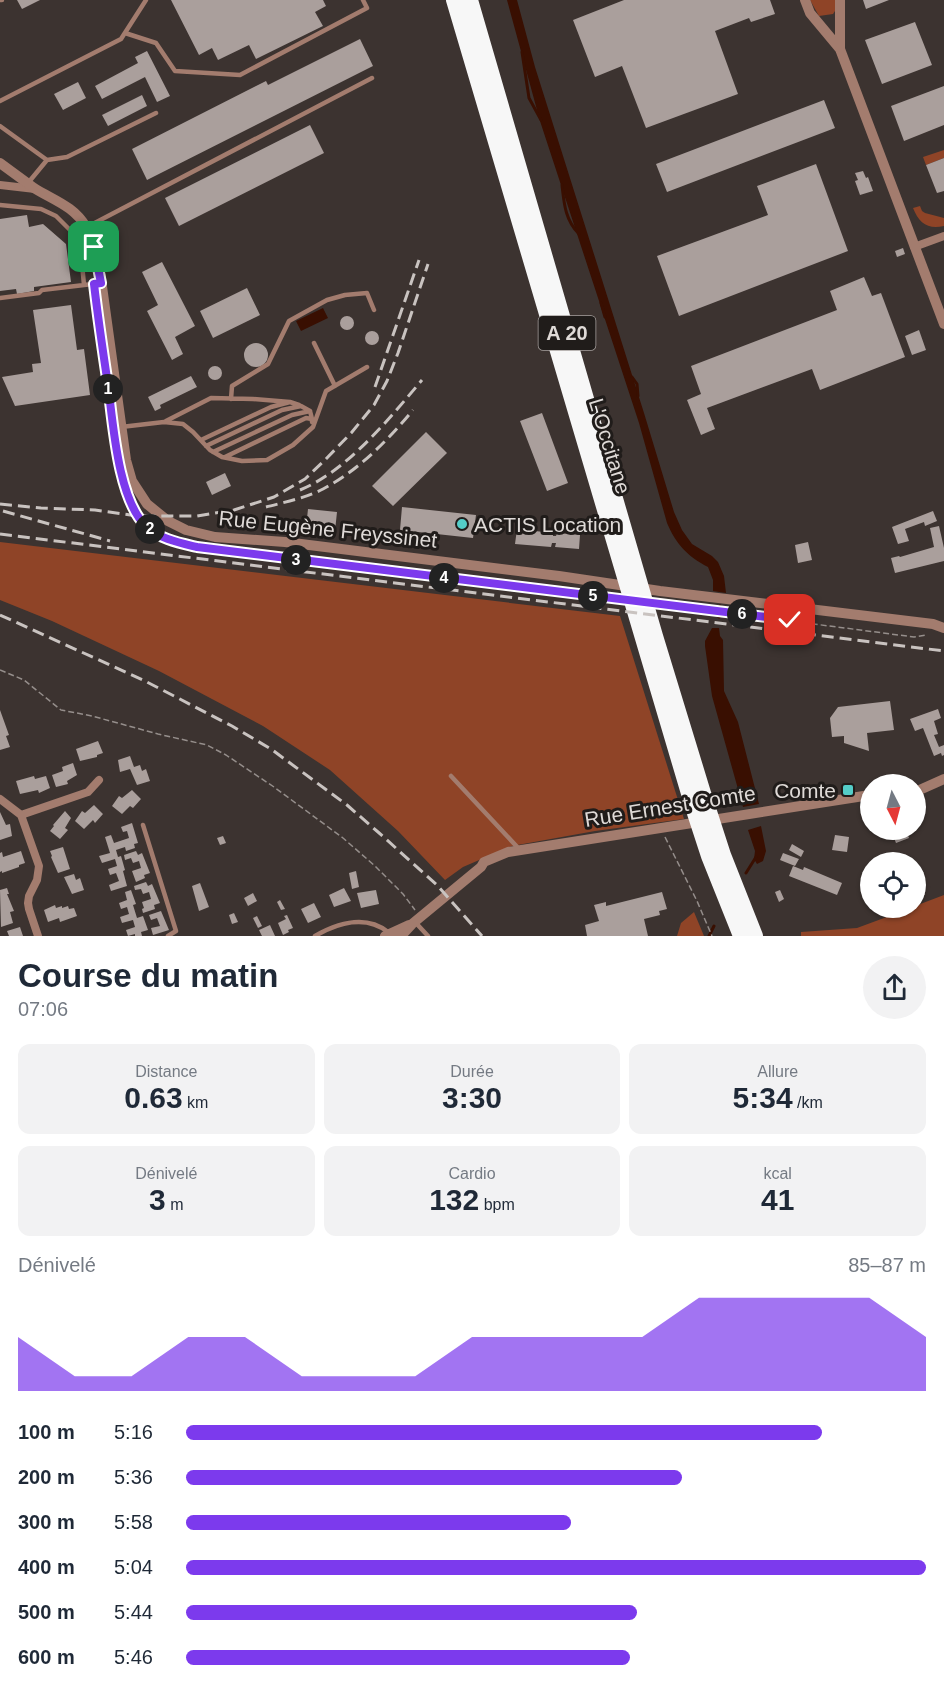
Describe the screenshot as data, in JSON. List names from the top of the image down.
{
  "streets": {
    "highway": ["A 20", "L'Occitane"],
    "street": ["Rue Eugène Freyssinet", "Rue Ernest Comte"]
  },
  "places": {
    "other": ["ACTIS Location"],
    "transit": ["Comte"]
  },
  "north": "bottom",
  "page": {
    "pins": [
      "1",
      "2",
      "3",
      "4",
      "5",
      "6"
    ],
    "heading": ["Course du matin", "07:06"],
    "stats": [
      ["Distance", "0.63 km"],
      ["Durée", "3:30"],
      ["Allure", "5:34 /km"],
      ["Dénivelé", "3 m"],
      ["Cardio", "132 bpm"],
      ["kcal", "41"]
    ],
    "chart": ["Dénivelé", "85–87 m"],
    "list": [
      {
        "name": "100 m",
        "note": "5:16"
      },
      {
        "name": "200 m",
        "note": "5:36"
      },
      {
        "name": "300 m",
        "note": "5:58"
      },
      {
        "name": "400 m",
        "note": "5:04"
      },
      {
        "name": "500 m",
        "note": "5:44"
      },
      {
        "name": "600 m",
        "note": "5:46"
      }
    ]
  }
}
